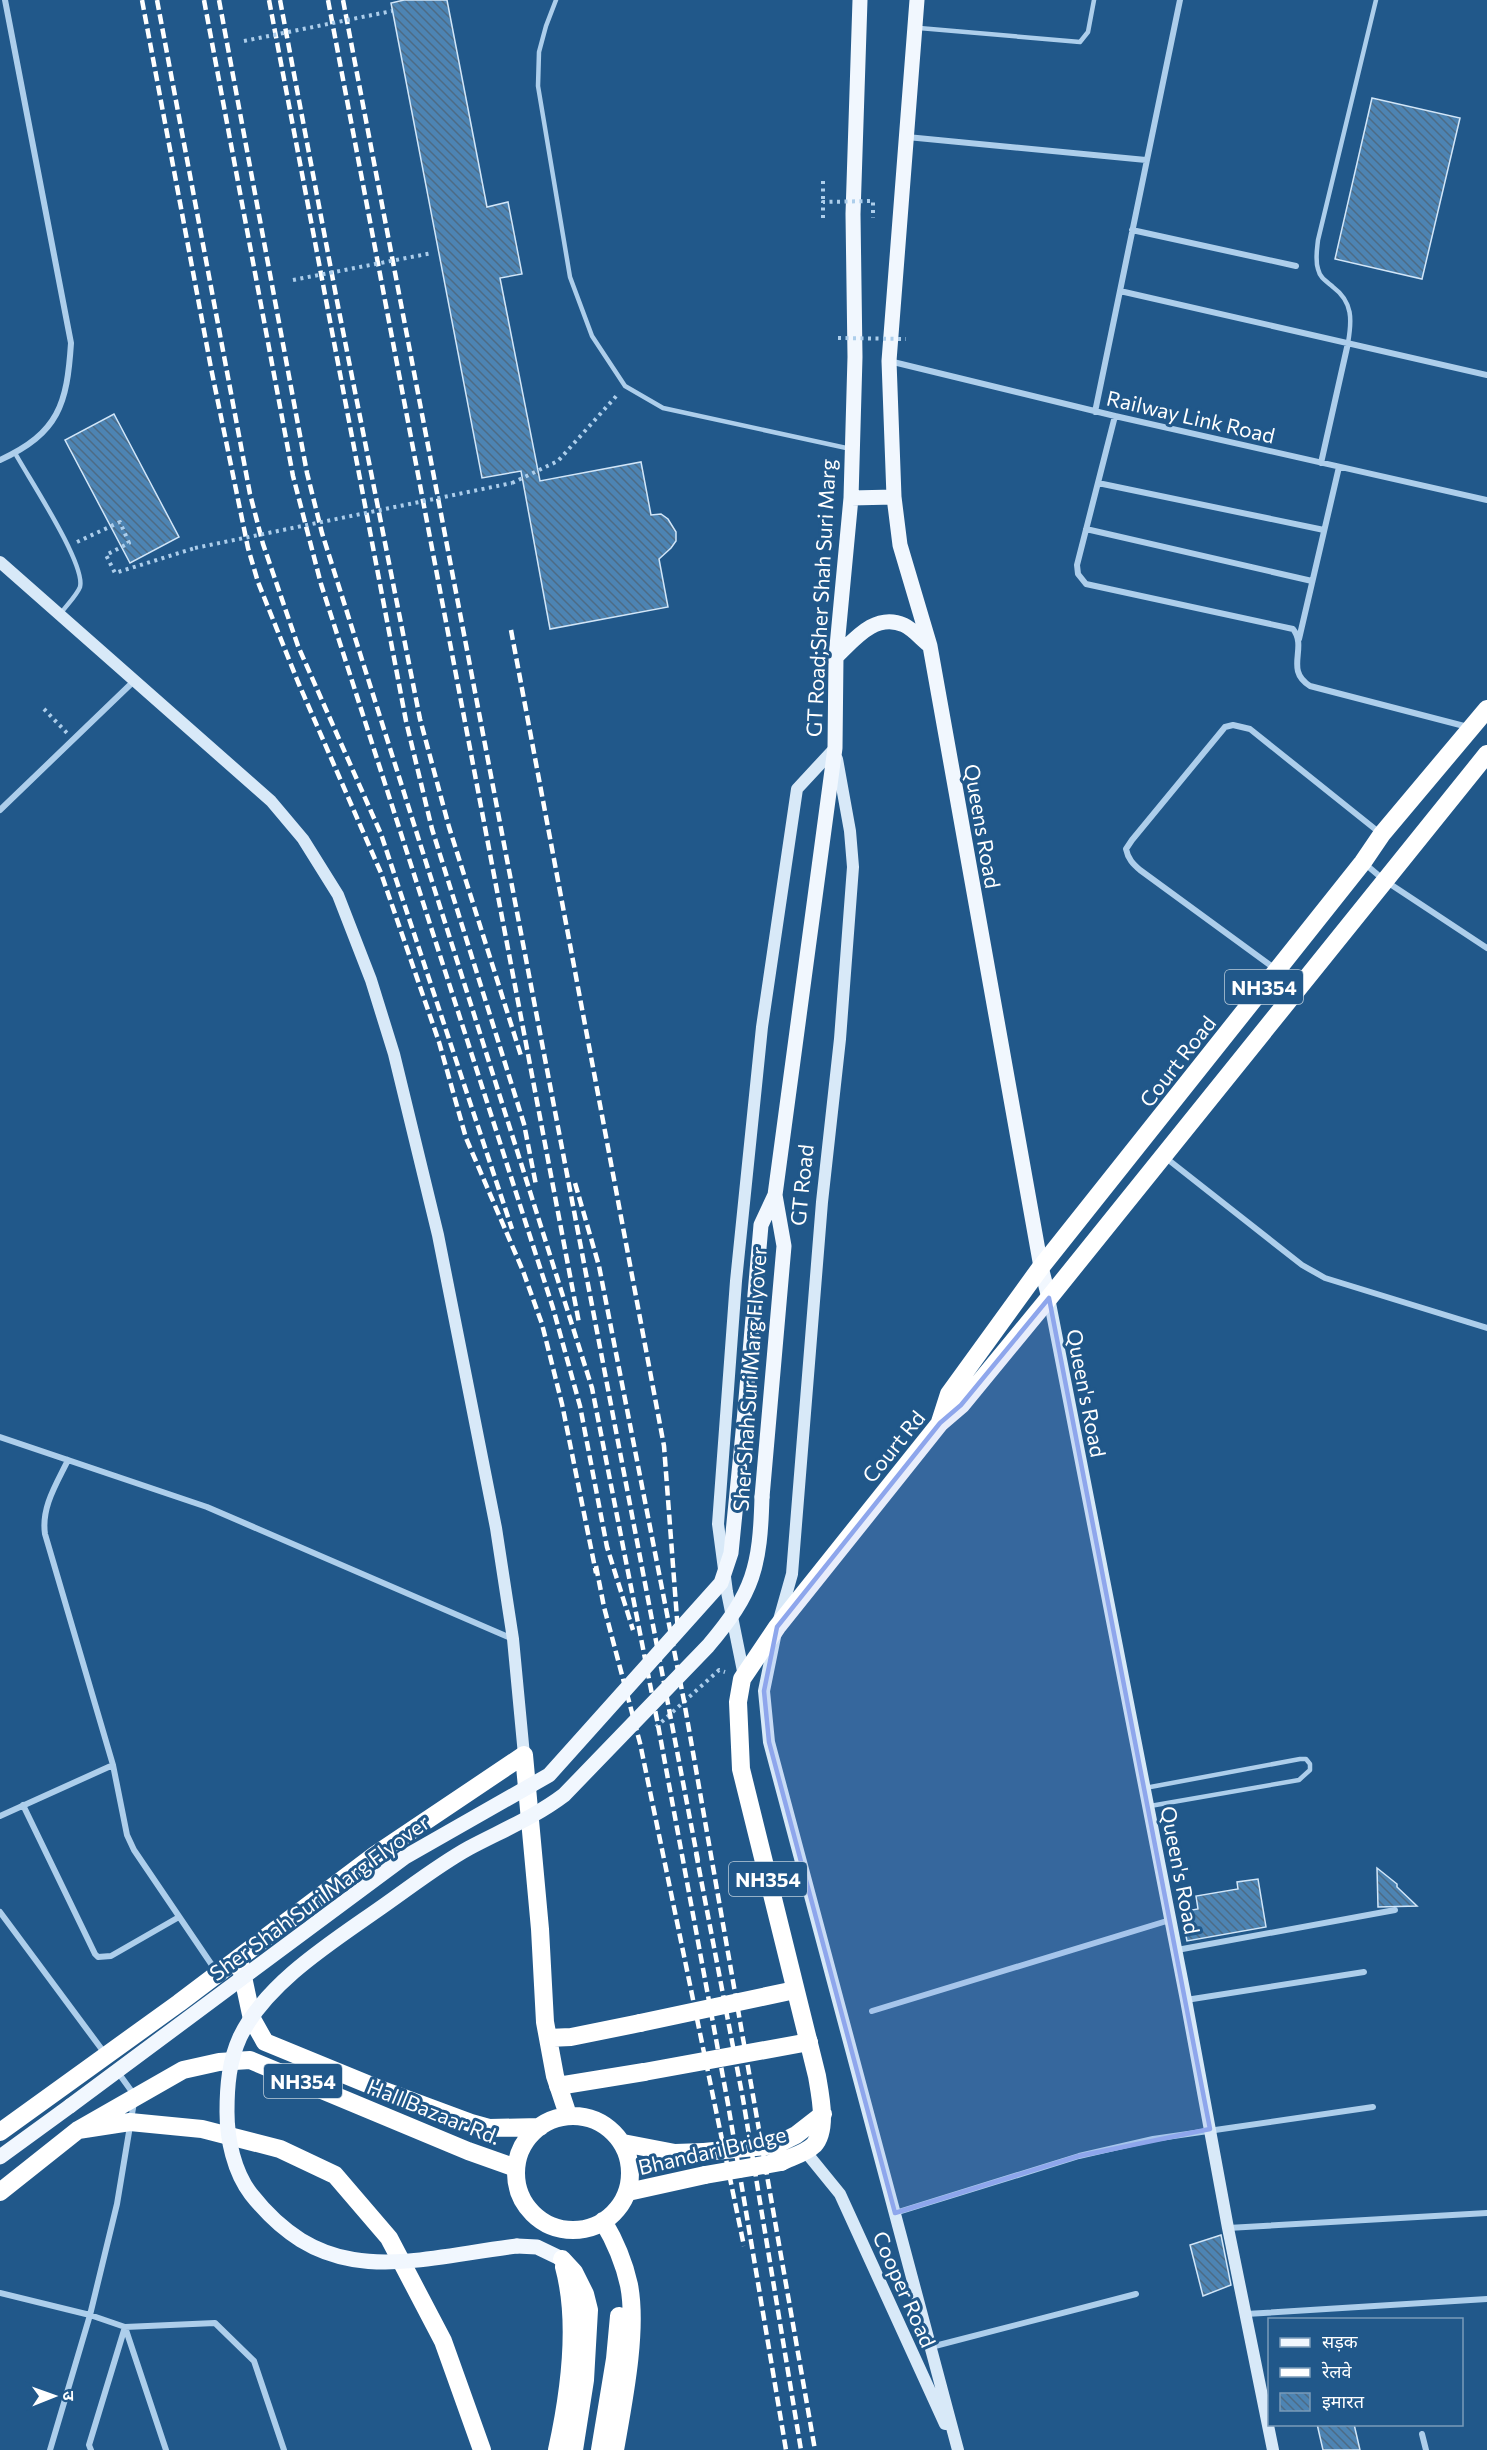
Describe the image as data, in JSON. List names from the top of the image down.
{
  "streets": {
    "highway": [
      "NH354",
      "Court Road",
      "Court Rd",
      "Hall Bazaar Rd.",
      "Bhandari Bridge"
    ],
    "main road": [
      "GT Road;Sher Shah Suri Marg",
      "Queens Road",
      "GT Road",
      "Sher Shah Suri Marg Flyover",
      "Queen's Road",
      "Cooper Road"
    ],
    "street": ["Railway Link Road"]
  },
  "crossings": [
    ["Railway Link Road", "Queens Road"],
    ["GT Road;Sher Shah Suri Marg", "GT Road"],
    ["GT Road;Sher Shah Suri Marg", "Sher Shah Suri Marg Flyover"],
    ["Queens Road", "NH354"],
    ["Queens Road", "Court Road"],
    ["Queens Road", "Queen's Road"],
    ["Queens Road", "Court Rd"],
    ["NH354", "GT Road"],
    ["NH354", "Queen's Road"],
    ["NH354", "Court Rd"],
    ["NH354", "Hall Bazaar Rd."],
    ["NH354", "Bhandari Bridge"],
    ["NH354", "Cooper Road"],
    ["Court Road", "Court Rd"],
    ["GT Road", "Court Rd"],
    ["GT Road", "Cooper Road"],
    ["Queen's Road", "Court Rd"],
    ["Hall Bazaar Rd.", "Bhandari Bridge"],
    ["Bhandari Bridge", "Cooper Road"]
  ],
  "legend": ["सड़क", "रेलवे", "इमारत"],
  "north": "right"
}
